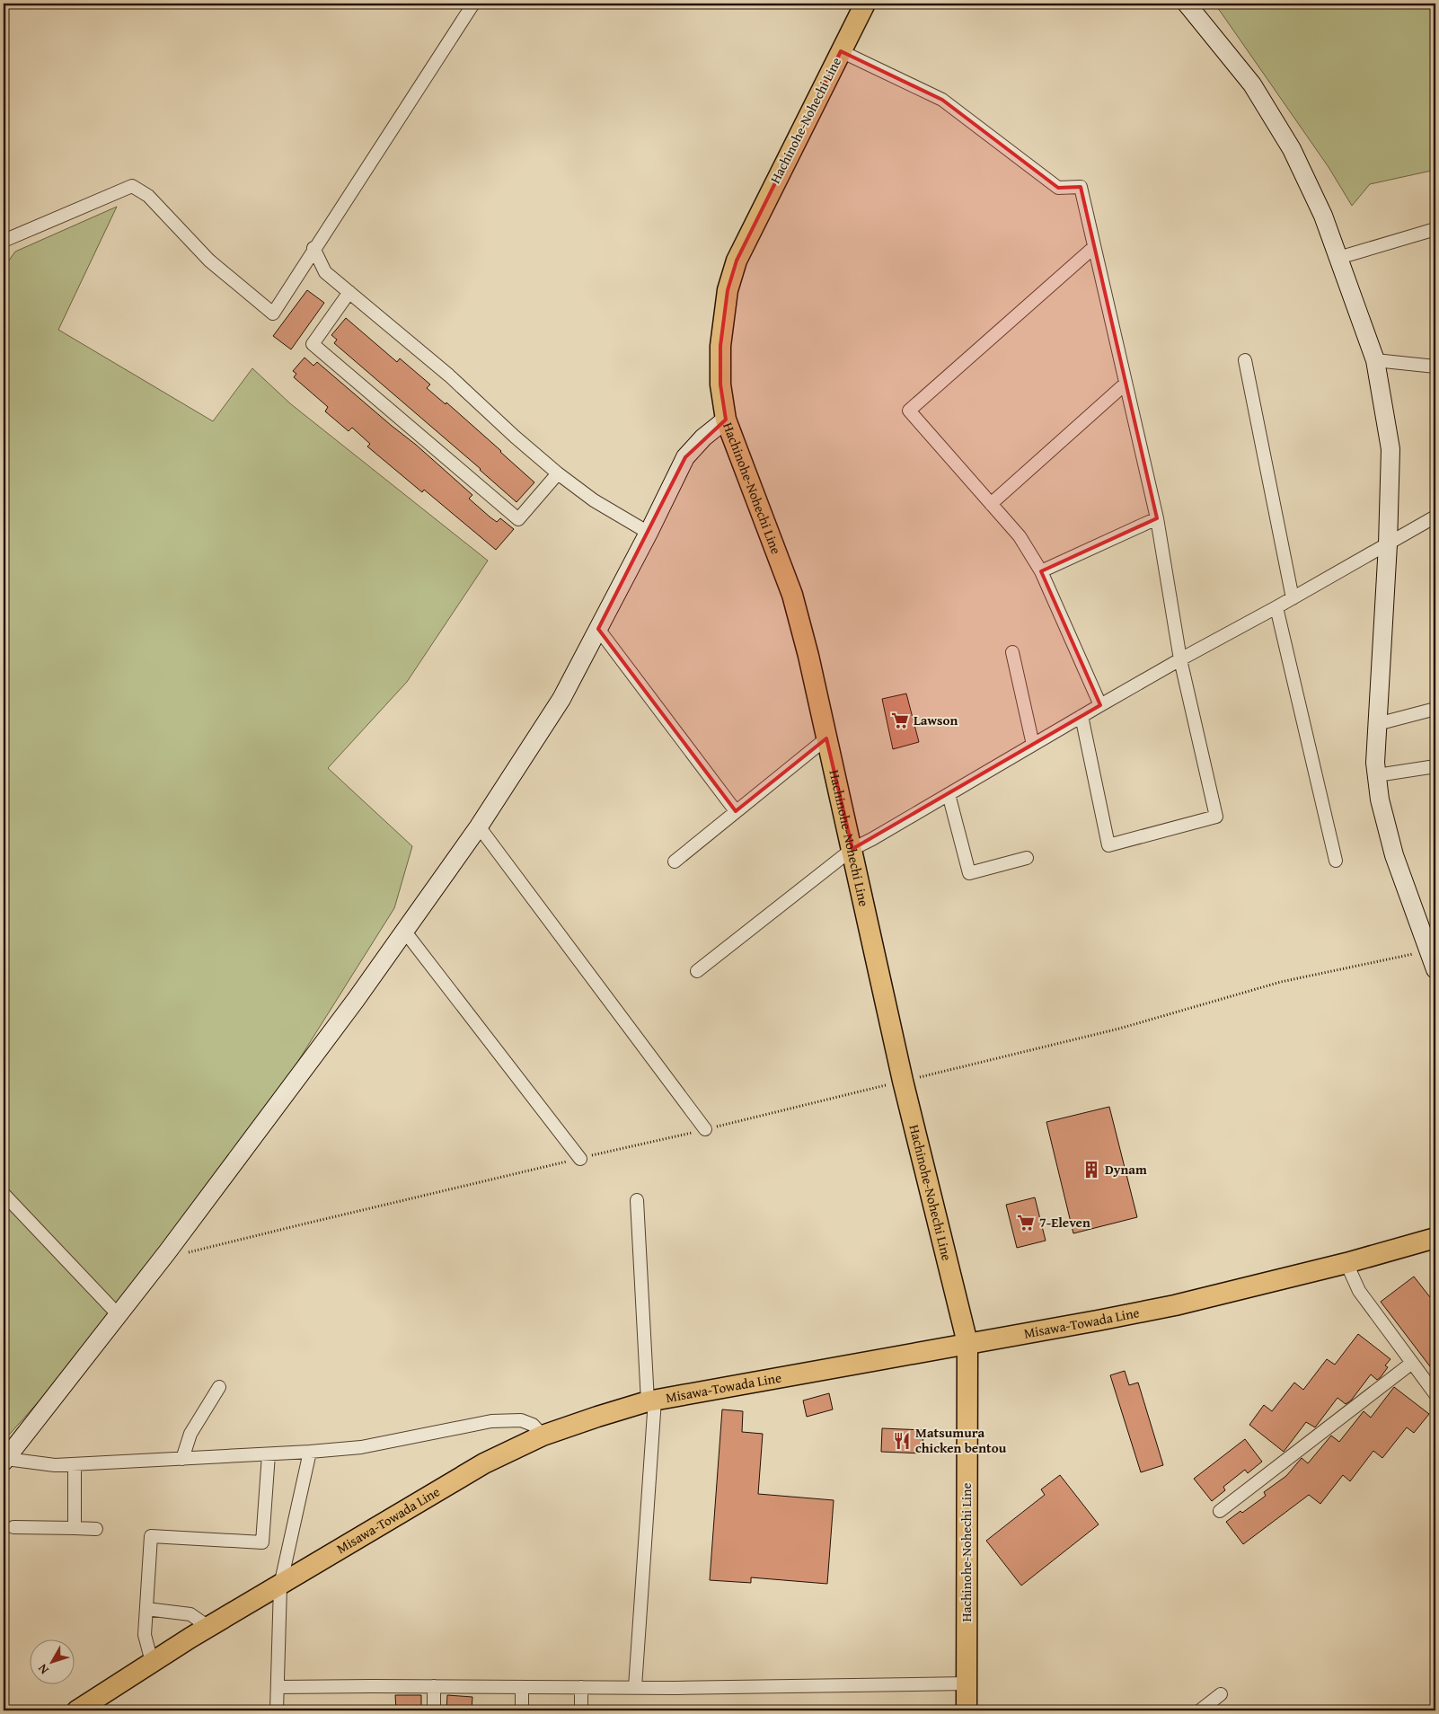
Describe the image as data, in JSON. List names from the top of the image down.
{
  "streets": {
    "main road": ["Hachinohe-Nohechi Line", "Misawa-Towada Line"]
  },
  "crossings": [
    ["Hachinohe-Nohechi Line", "Misawa-Towada Line"]
  ],
  "places": {
    "supermarket": ["Lawson", "7-Eleven"],
    "building": ["Dynam"],
    "restaurant": ["Matsumura chicken bentou"]
  },
  "north": "bottom left"
}
